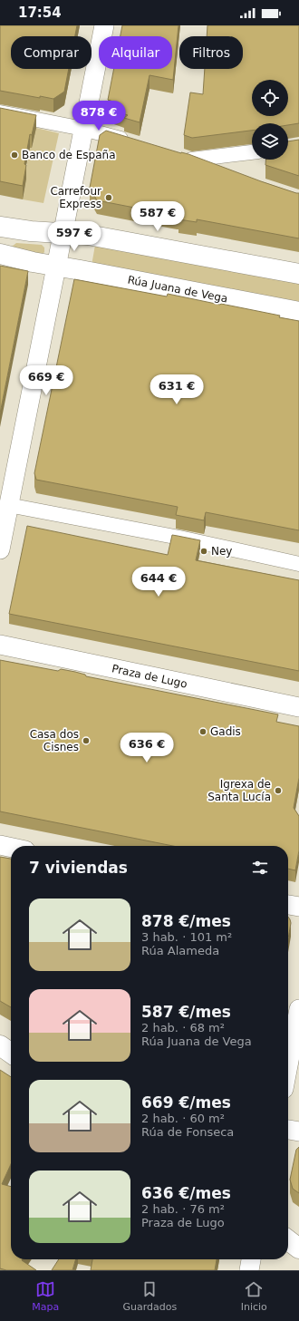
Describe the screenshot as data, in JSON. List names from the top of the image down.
{
  "streets": {
    "main road": ["Rúa Juana de Vega"],
    "street": ["Praza de Lugo"]
  },
  "places": [
    "Banco de España",
    "Carrefour Express",
    "Ney",
    "Gadis",
    "Casa dos Cisnes",
    "Igrexa de Santa Lucía"
  ],
  "page": {
    "status": "17:54",
    "chip": ["Comprar", "Alquilar", "Filtros"],
    "price": [
      "878 €",
      "587 €",
      "597 €",
      "669 €",
      "631 €",
      "644 €",
      "636 €"
    ],
    "heading": "7 viviendas",
    "list": [
      {
        "name": "878 €/mes",
        "note": "3 hab. · 101 m² · Rúa Alameda"
      },
      {
        "name": "587 €/mes",
        "note": "2 hab. · 68 m² · Rúa Juana de Vega"
      },
      {
        "name": "669 €/mes",
        "note": "2 hab. · 60 m² · Rúa de Fonseca"
      },
      {
        "name": "636 €/mes",
        "note": "2 hab. · 76 m² · Praza de Lugo"
      }
    ],
    "tabs": ["Mapa", "Guardados", "Inicio"]
  }
}
